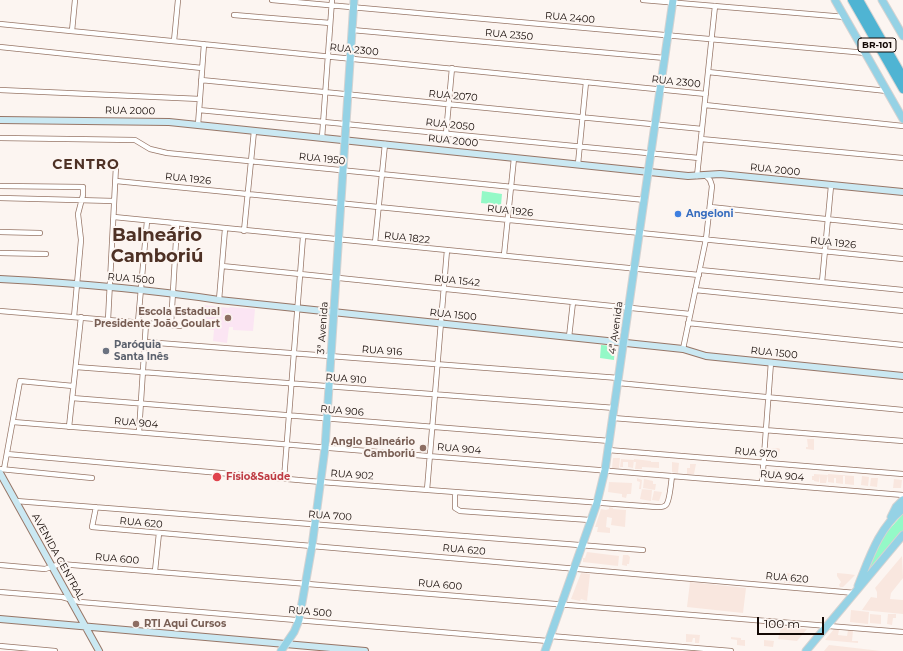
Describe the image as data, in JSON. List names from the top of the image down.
{
  "streets": {
    "highway": ["BR-101"],
    "main road": [
      "RUA 2000",
      "RUA 1500",
      "3ª Avenida",
      "4ª Avenida",
      "AVENIDA CENTRAL"
    ],
    "street": [
      "RUA 2400",
      "RUA 2350",
      "RUA 2300",
      "RUA 2070",
      "RUA 2050",
      "RUA 1950",
      "RUA 1926",
      "RUA 1822",
      "RUA 1542",
      "RUA 916",
      "RUA 910",
      "RUA 906",
      "RUA 904",
      "RUA 970",
      "RUA 902",
      "RUA 700",
      "RUA 620",
      "RUA 600",
      "RUA 500"
    ]
  },
  "crossings": [
    ["RUA 2400", "3ª Avenida"],
    ["RUA 2400", "4ª Avenida"],
    ["RUA 2350", "3ª Avenida"],
    ["RUA 2350", "4ª Avenida"],
    ["RUA 2300", "3ª Avenida"],
    ["RUA 2300", "4ª Avenida"],
    ["RUA 2070", "3ª Avenida"],
    ["RUA 2070", "4ª Avenida"],
    ["RUA 2000", "3ª Avenida"],
    ["RUA 2000", "4ª Avenida"],
    ["RUA 2050", "3ª Avenida"],
    ["RUA 2050", "4ª Avenida"],
    ["RUA 1950", "3ª Avenida"],
    ["RUA 1950", "4ª Avenida"],
    ["RUA 1926", "3ª Avenida"],
    ["RUA 1926", "4ª Avenida"],
    ["RUA 1822", "3ª Avenida"],
    ["RUA 1822", "4ª Avenida"],
    ["RUA 1500", "3ª Avenida"],
    ["RUA 1500", "4ª Avenida"],
    ["RUA 1542", "3ª Avenida"],
    ["RUA 1542", "4ª Avenida"],
    ["3ª Avenida", "RUA 916"],
    ["3ª Avenida", "RUA 910"],
    ["3ª Avenida", "RUA 906"],
    ["3ª Avenida", "RUA 904"],
    ["3ª Avenida", "RUA 902"],
    ["3ª Avenida", "RUA 700"],
    ["3ª Avenida", "RUA 620"],
    ["3ª Avenida", "RUA 600"],
    ["3ª Avenida", "RUA 500"],
    ["4ª Avenida", "RUA 916"],
    ["4ª Avenida", "RUA 910"],
    ["4ª Avenida", "RUA 906"],
    ["4ª Avenida", "RUA 904"],
    ["4ª Avenida", "RUA 970"],
    ["4ª Avenida", "RUA 902"],
    ["4ª Avenida", "RUA 700"],
    ["4ª Avenida", "RUA 620"],
    ["4ª Avenida", "RUA 600"],
    ["4ª Avenida", "RUA 500"],
    ["RUA 904", "RUA 902"],
    ["RUA 700", "RUA 620"],
    ["RUA 700", "AVENIDA CENTRAL"],
    ["AVENIDA CENTRAL", "RUA 600"],
    ["AVENIDA CENTRAL", "RUA 500"]
  ],
  "districts": ["CENTRO", "Balneário Camboriú"],
  "places": [
    "Angeloni",
    "Escola Estadual Presidente João Goulart",
    "Paróquia Santa Inês",
    "Anglo Balneário Camboriú",
    "Físio&Saúde",
    "RTI Aqui Cursos"
  ],
  "scale_bar": "100 m"
}
